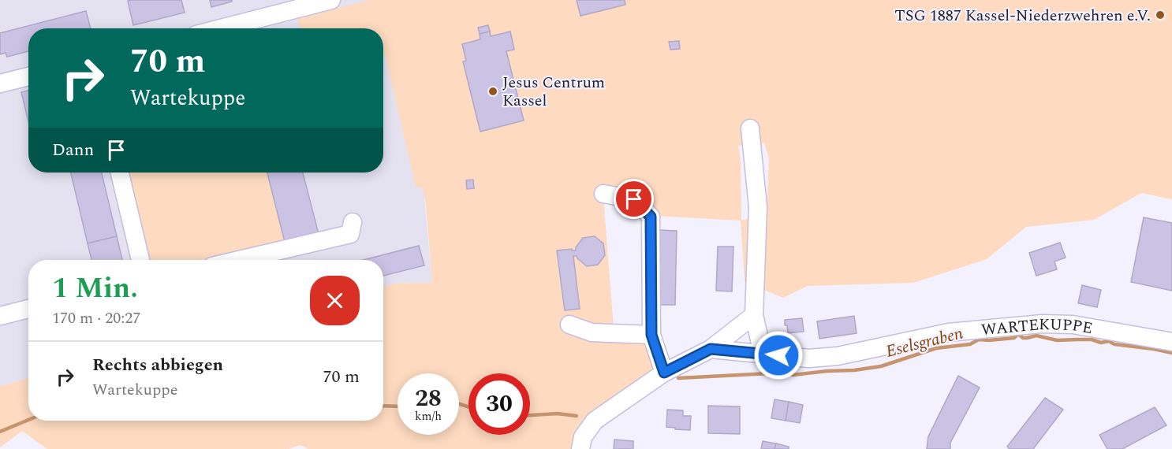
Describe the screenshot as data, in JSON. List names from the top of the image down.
{
  "streets": {
    "street": ["WARTEKUPPE"]
  },
  "water": ["Eselsgraben"],
  "places": ["TSG 1887 Kassel-Niederzwehren e.V.", "Jesus Centrum Kassel"],
  "page": {
    "turn": ["70 m", "Wartekuppe"],
    "then": "Dann",
    "heading": ["1 Min.", "170 m · 20:27"],
    "list": [
      {
        "name": "Rechts abbiegen",
        "note": "Wartekuppe",
        "value": "70 m"
      }
    ],
    "speed": "28 km/h",
    "limit": "30"
  }
}
